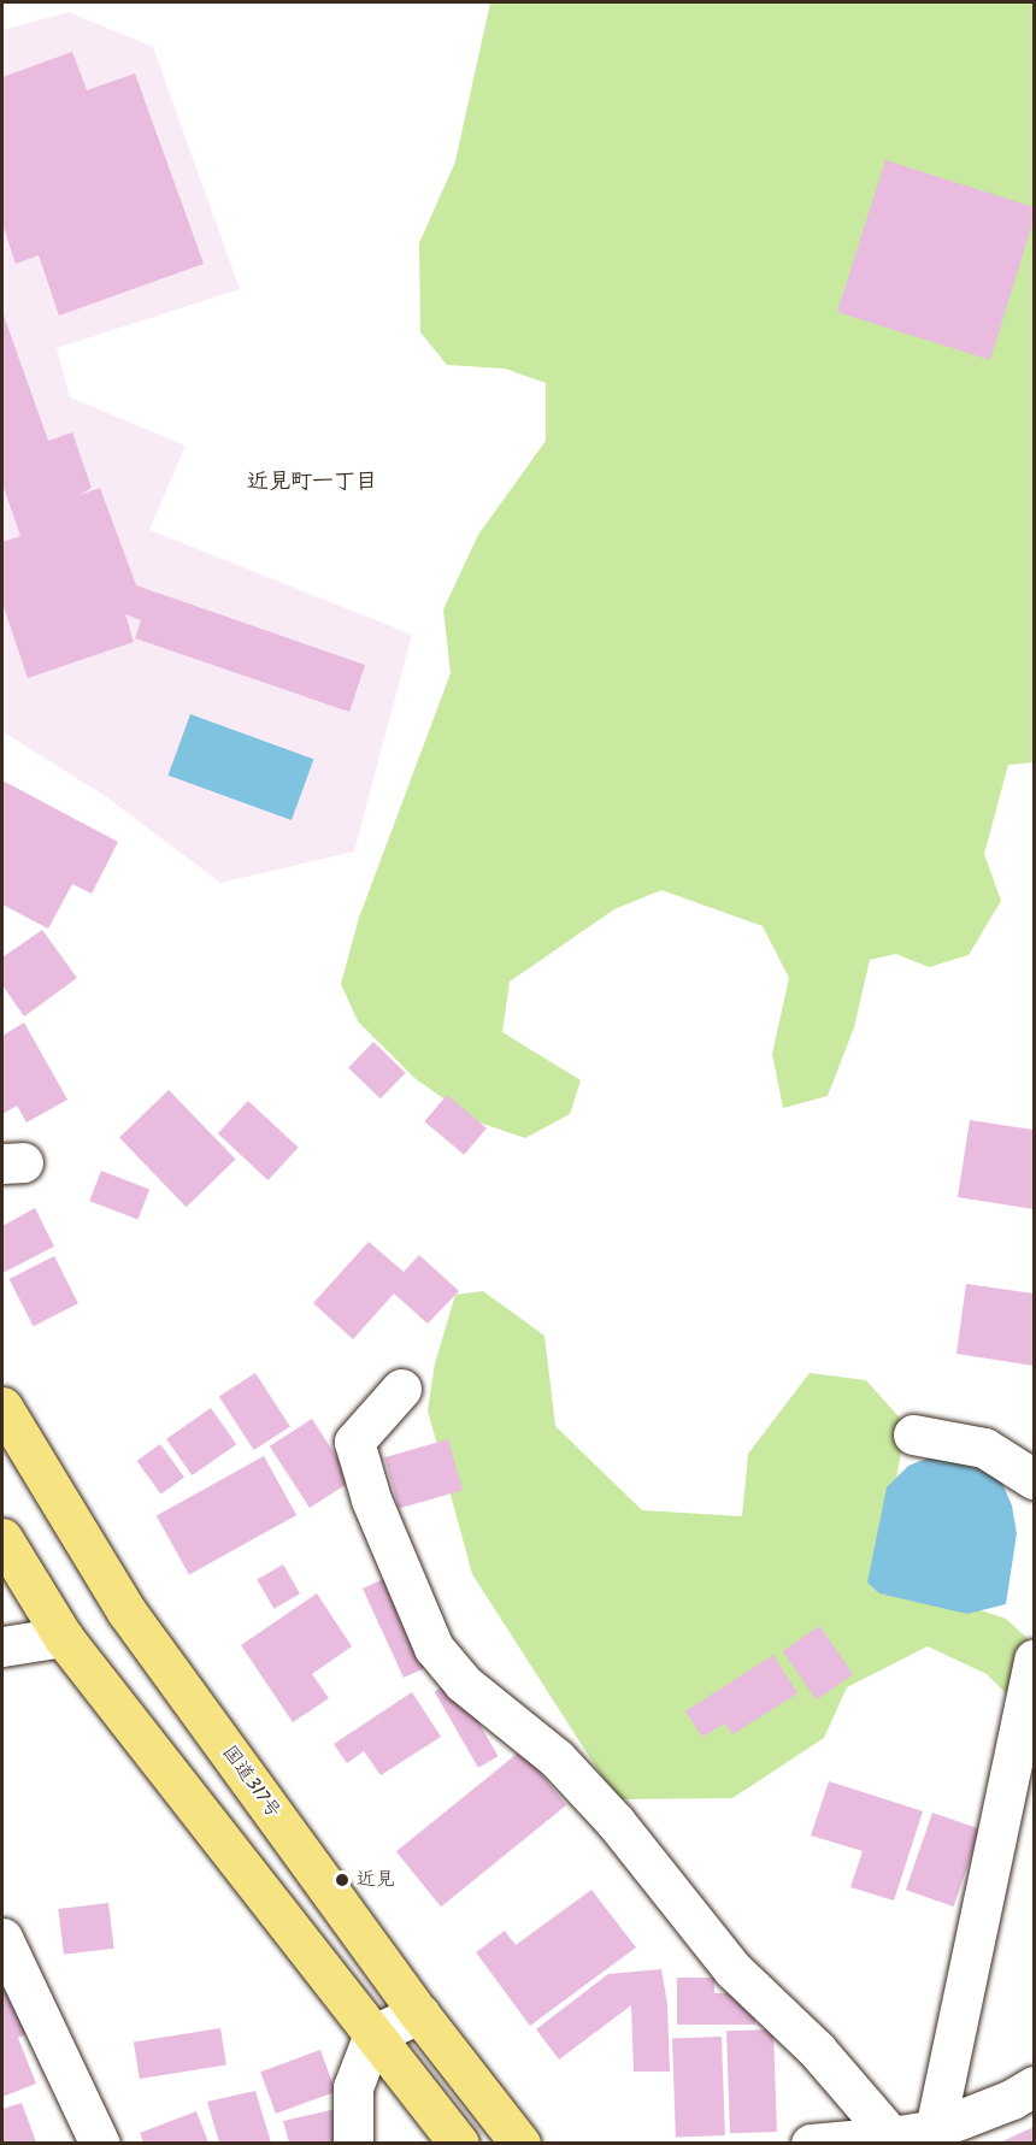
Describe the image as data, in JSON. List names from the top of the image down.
{
  "streets": {
    "highway": ["国道317号"]
  },
  "districts": ["近見町一丁目"],
  "places": ["近見"]
}
